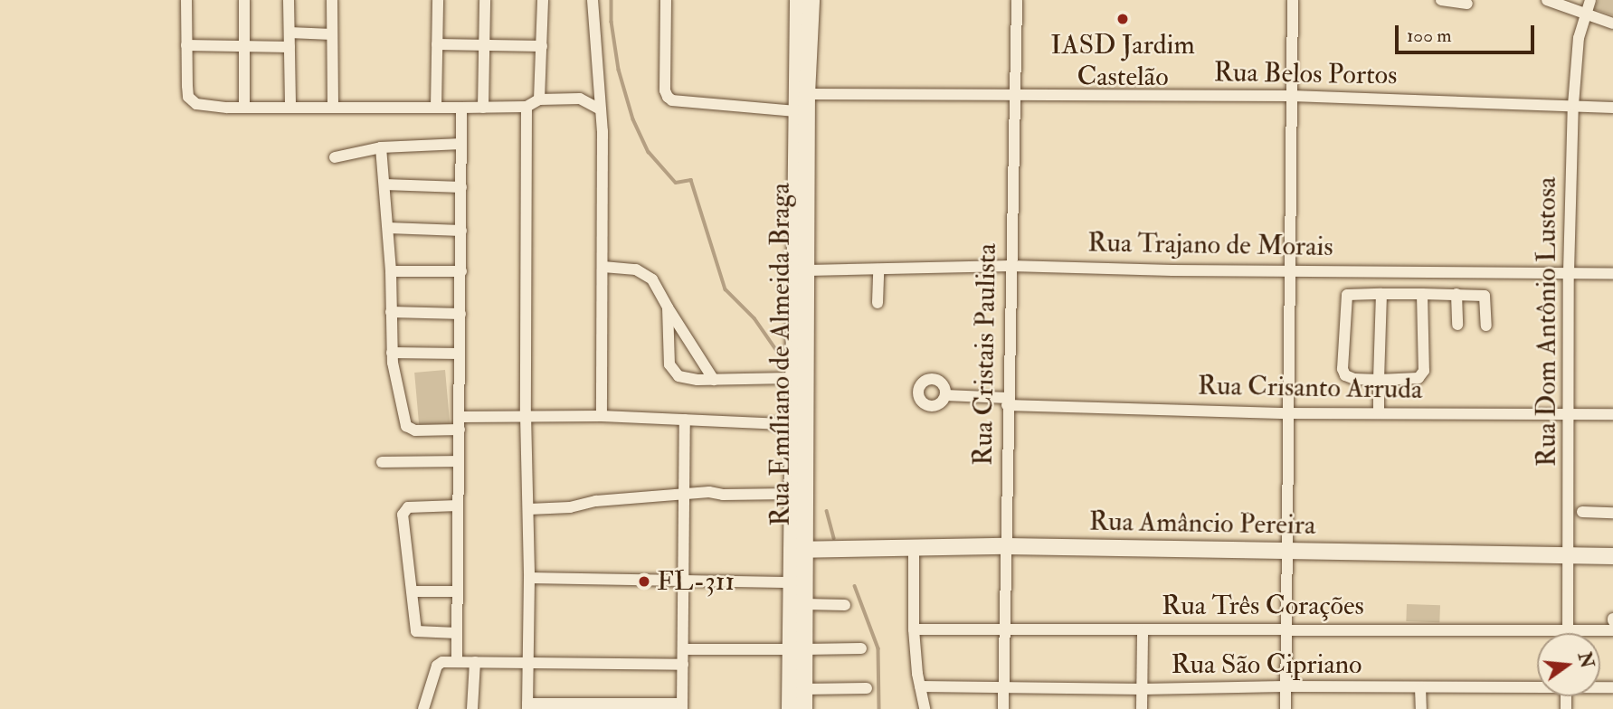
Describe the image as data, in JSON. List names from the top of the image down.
{
  "streets": {
    "street": [
      "Rua Belos Portos",
      "Rua Trajano de Morais",
      "Rua Dom Antônio Lustosa",
      "Rua Emíliano de Almeida Braga",
      "Rua Cristais Paulista",
      "Rua Crisanto Arruda",
      "Rua Amâncio Pereira",
      "Rua Três Corações",
      "Rua São Cipriano"
    ]
  },
  "crossings": [
    ["Rua Belos Portos", "Rua Dom Antônio Lustosa"],
    ["Rua Belos Portos", "Rua Emíliano de Almeida Braga"],
    ["Rua Belos Portos", "Rua Cristais Paulista"],
    ["Rua Trajano de Morais", "Rua Dom Antônio Lustosa"],
    ["Rua Trajano de Morais", "Rua Emíliano de Almeida Braga"],
    ["Rua Trajano de Morais", "Rua Cristais Paulista"],
    ["Rua Dom Antônio Lustosa", "Rua Crisanto Arruda"],
    ["Rua Dom Antônio Lustosa", "Rua Amâncio Pereira"],
    ["Rua Dom Antônio Lustosa", "Rua Três Corações"],
    ["Rua Emíliano de Almeida Braga", "Rua Amâncio Pereira"],
    ["Rua Cristais Paulista", "Rua Crisanto Arruda"],
    ["Rua Cristais Paulista", "Rua Amâncio Pereira"],
    ["Rua Cristais Paulista", "Rua Três Corações"],
    ["Rua Cristais Paulista", "Rua São Cipriano"]
  ],
  "places": ["IASD Jardim Castelão", "FL-311"],
  "scale_bar": "100 m",
  "north": "right"
}
